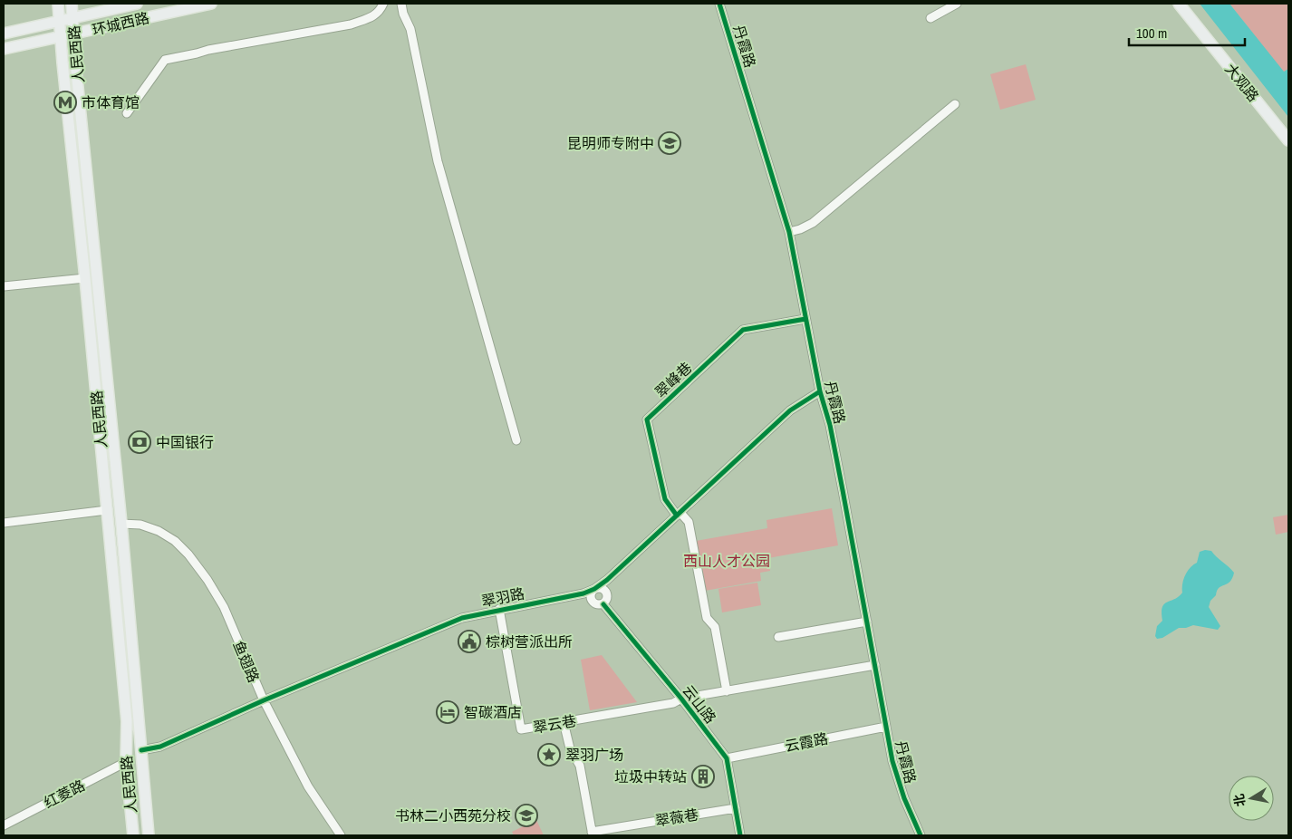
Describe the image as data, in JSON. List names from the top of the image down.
{
  "streets": {
    "main road": ["环城西路", "人民西路", "大观路"],
    "street": [
      "丹霞路",
      "翠峰巷",
      "翠羽路",
      "鱼翅路",
      "云山路",
      "翠云巷",
      "云霞路",
      "红菱路",
      "翠薇巷"
    ]
  },
  "crossings": [
    ["环城西路", "人民西路"],
    ["丹霞路", "翠峰巷"],
    ["丹霞路", "翠羽路"],
    ["丹霞路", "翠云巷"],
    ["丹霞路", "云霞路"],
    ["人民西路", "翠羽路"],
    ["人民西路", "鱼翅路"],
    ["人民西路", "红菱路"],
    ["翠峰巷", "翠羽路"],
    ["翠羽路", "鱼翅路"],
    ["翠羽路", "云山路"],
    ["翠羽路", "翠云巷"],
    ["云山路", "翠云巷"],
    ["云山路", "云霞路"],
    ["云山路", "翠薇巷"],
    ["翠云巷", "翠薇巷"]
  ],
  "parks": ["西山人才公园"],
  "places": {
    "metro station": ["市体育馆"],
    "school or university": ["昆明师专附中", "书林二小西苑分校"],
    "bank": ["中国银行"],
    "public building": ["棕树营派出所"],
    "hotel": ["智碳酒店"],
    "place": ["翠羽广场"],
    "building": ["垃圾中转站"]
  },
  "scale_bar": "100 m",
  "north": "left"
}
